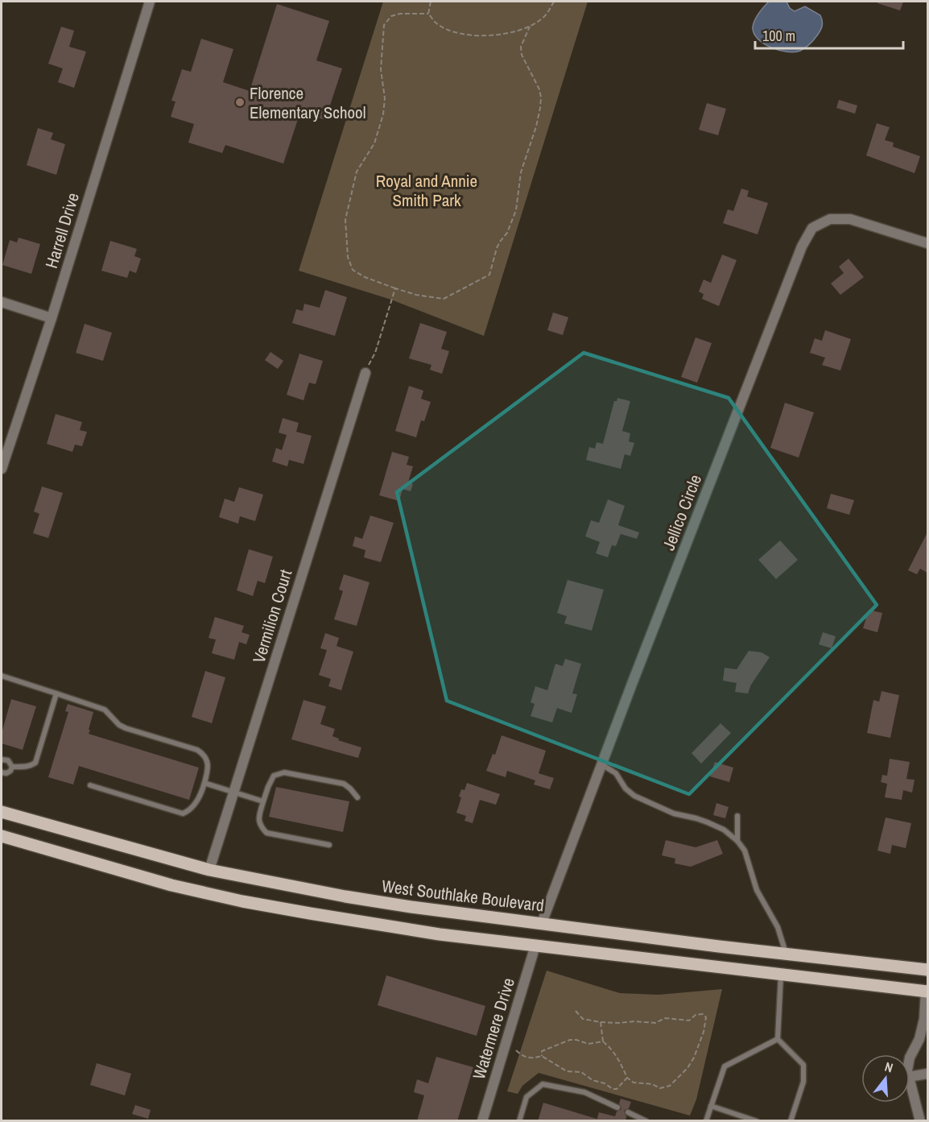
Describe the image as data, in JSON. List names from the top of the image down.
{
  "streets": {
    "main road": ["West Southlake Boulevard"],
    "street": [
      "Harrell Drive",
      "Jellico Circle",
      "Vermilion Court",
      "Watermere Drive"
    ]
  },
  "crossings": [
    ["Jellico Circle", "West Southlake Boulevard"],
    ["Vermilion Court", "West Southlake Boulevard"]
  ],
  "parks": ["Royal and Annie Smith Park"],
  "places": ["Florence Elementary School"],
  "scale_bar": "100 m",
  "north": "top"
}
